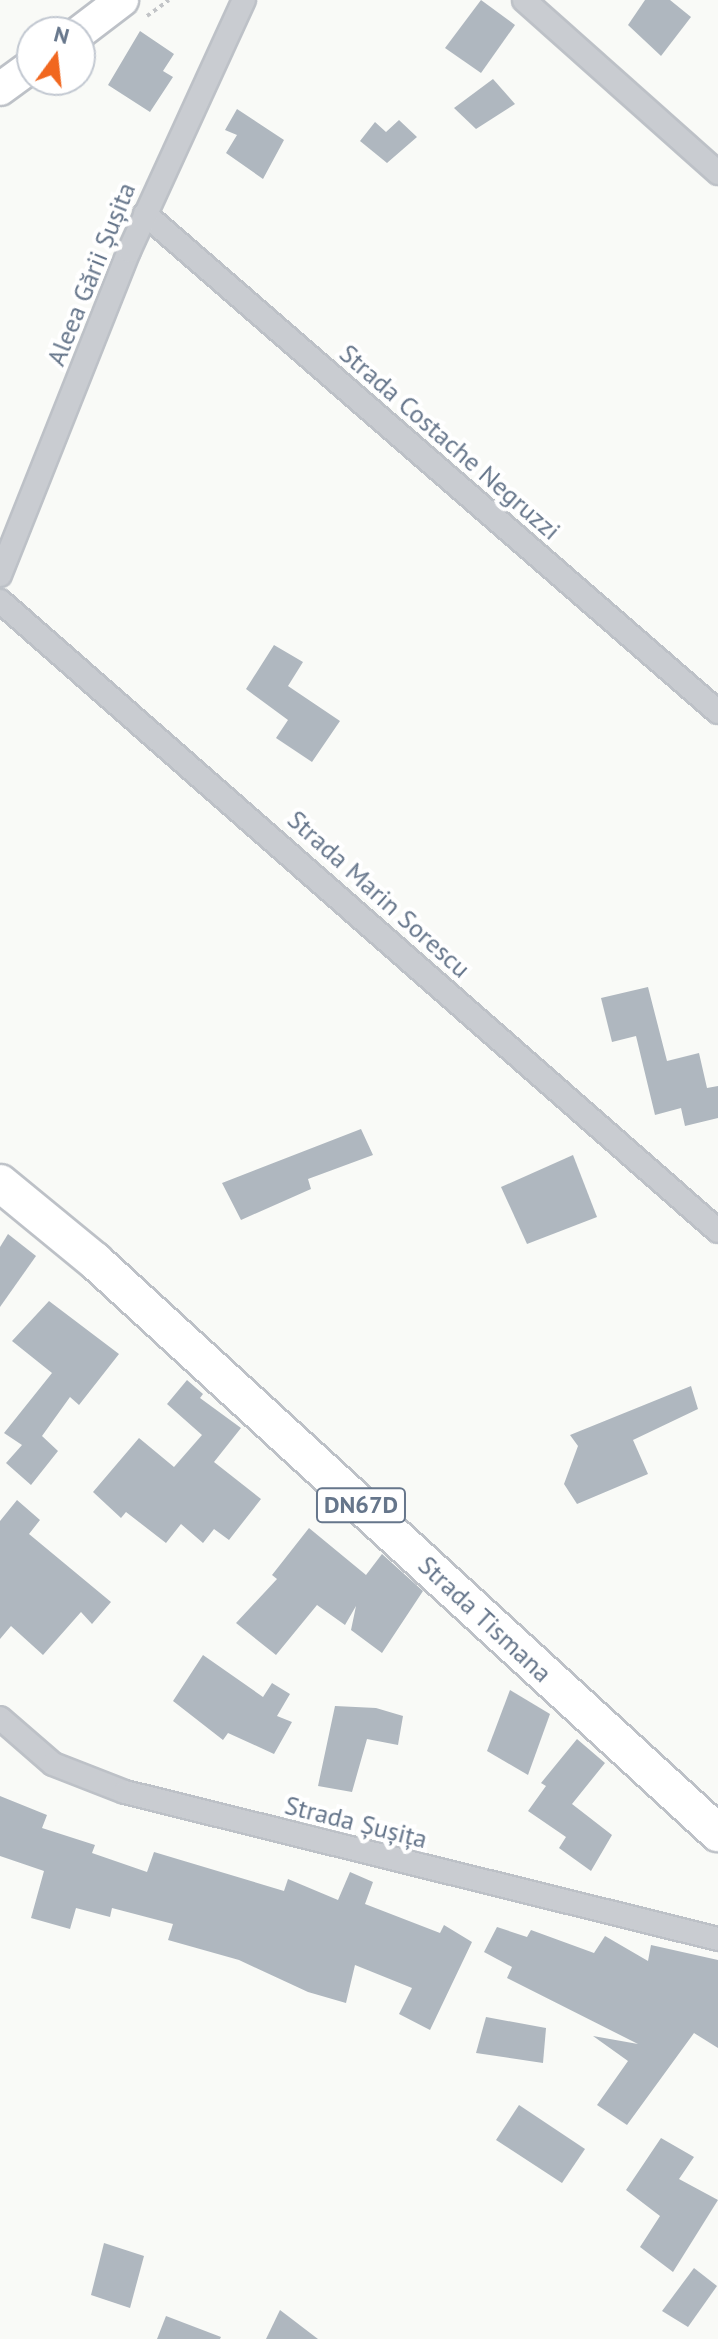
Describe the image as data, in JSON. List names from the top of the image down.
{
  "streets": {
    "main road": ["DN67D", "Strada Tismana"],
    "street": [
      "Aleea Gării Șușita",
      "Strada Costache Negruzzi",
      "Strada Marin Sorescu",
      "Strada Șușița"
    ]
  },
  "crossings": [
    ["Aleea Gării Șușita", "Strada Costache Negruzzi"]
  ],
  "north": "top"
}
